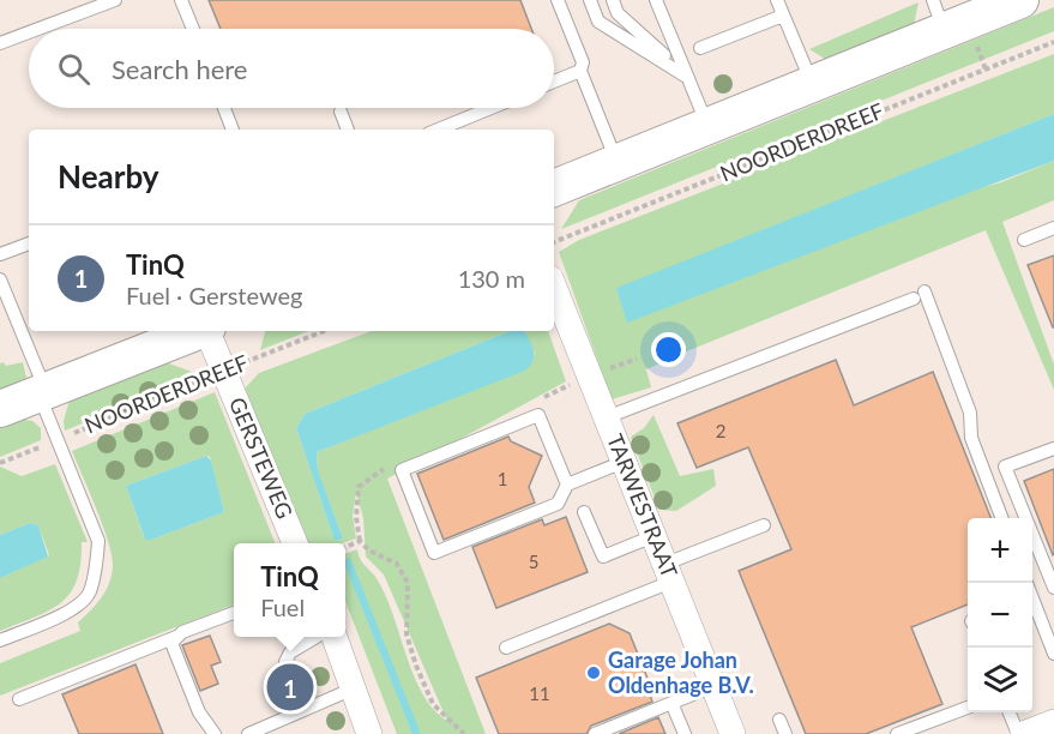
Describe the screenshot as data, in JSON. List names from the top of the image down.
{
  "streets": {
    "street": ["GERSTEWEG", "TARWESTRAAT"],
    "path": ["NOORDERDREEF"]
  },
  "crossings": [
    ["NOORDERDREEF", "GERSTEWEG"]
  ],
  "places": ["Garage Johan Oldenhage B.V."],
  "house_numbers": [
    "2",
    "1",
    "5",
    "11"
  ],
  "page": {
    "search": "Search here",
    "heading": "Nearby",
    "list": [
      {
        "mark": "1",
        "name": "TinQ",
        "note": "Fuel · Gersteweg",
        "value": "130 m"
      }
    ],
    "map_buttons": ["+", "−"],
    "popup": ["TinQ", "Fuel"],
    "pins": "1"
  }
}
